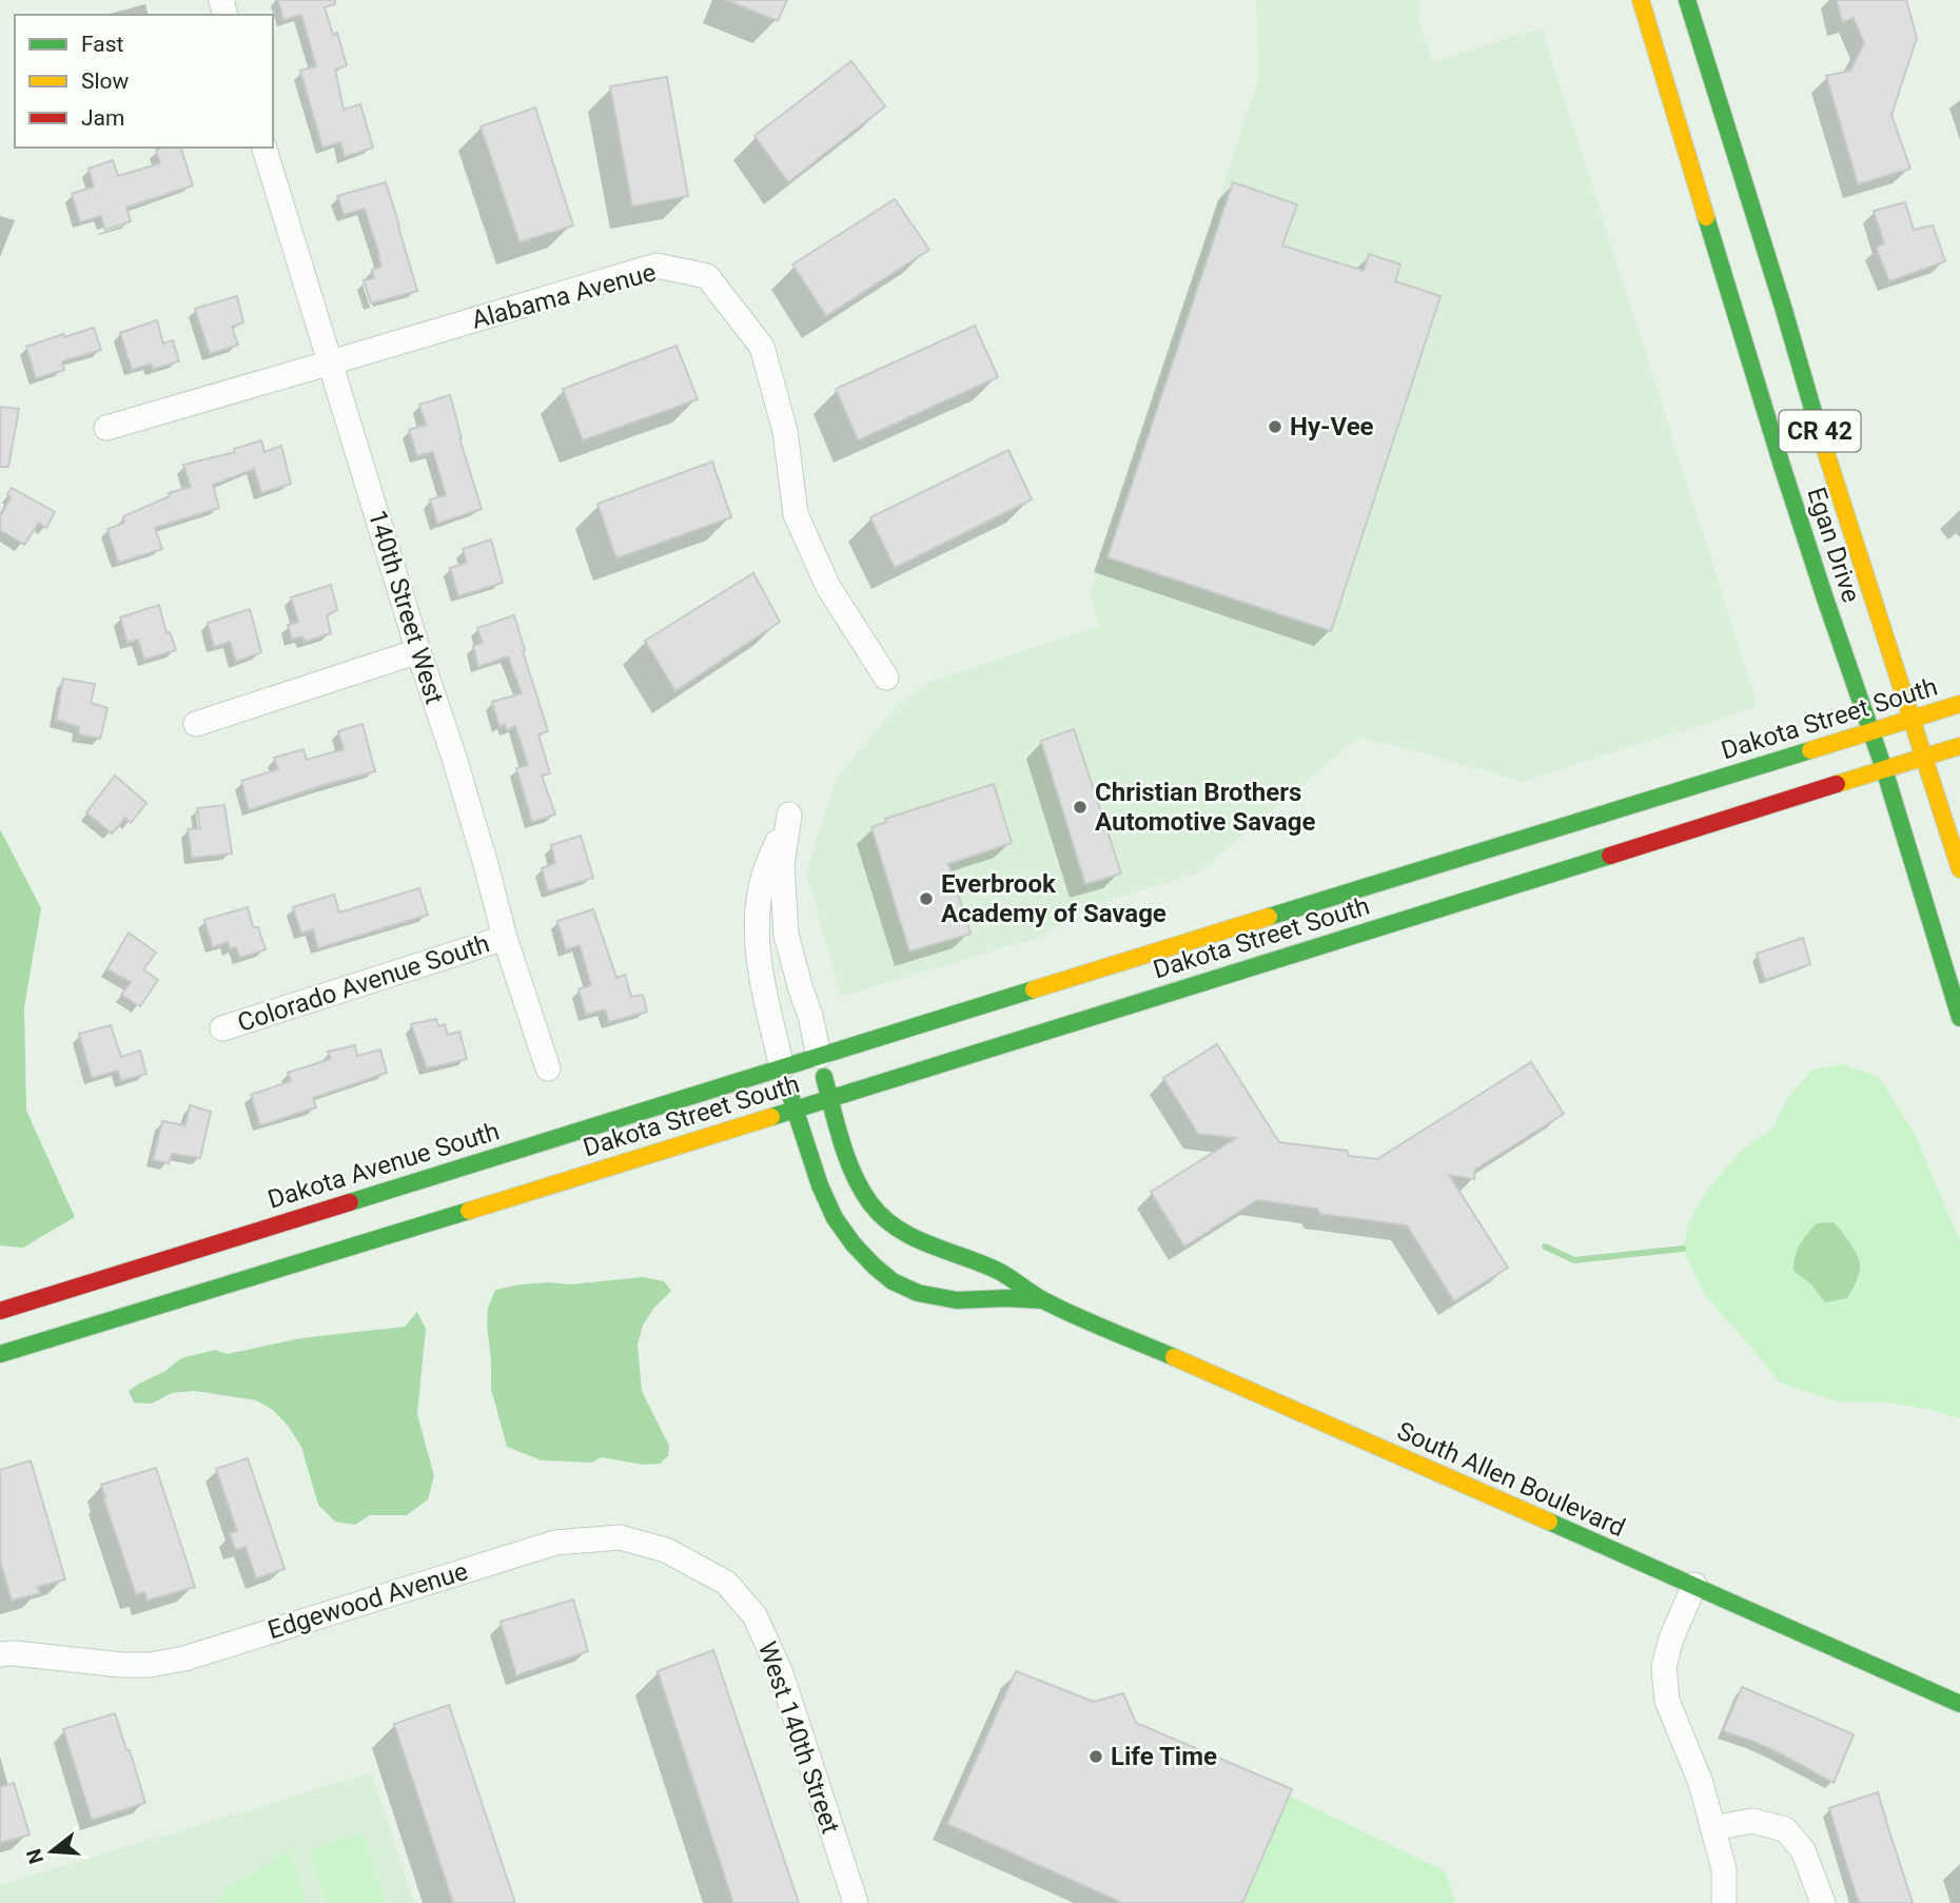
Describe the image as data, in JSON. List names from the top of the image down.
{
  "streets": {
    "main road": [
      "CR 42",
      "Egan Drive",
      "Dakota Street South",
      "Dakota Avenue South",
      "South Allen Boulevard"
    ],
    "street": [
      "Alabama Avenue",
      "140th Street West",
      "Colorado Avenue South",
      "Edgewood Avenue",
      "West 140th Street"
    ]
  },
  "crossings": [
    ["Alabama Avenue", "140th Street West"],
    ["Egan Drive", "Dakota Street South"],
    ["140th Street West", "Colorado Avenue South"],
    ["Dakota Street South", "Dakota Avenue South"],
    ["Dakota Street South", "South Allen Boulevard"],
    ["Dakota Avenue South", "South Allen Boulevard"],
    ["Edgewood Avenue", "West 140th Street"]
  ],
  "places": [
    "Hy-Vee",
    "Christian Brothers Automotive Savage",
    "Everbrook Academy of Savage",
    "Life Time"
  ],
  "legend": ["Fast", "Slow", "Jam"],
  "north": "left"
}
